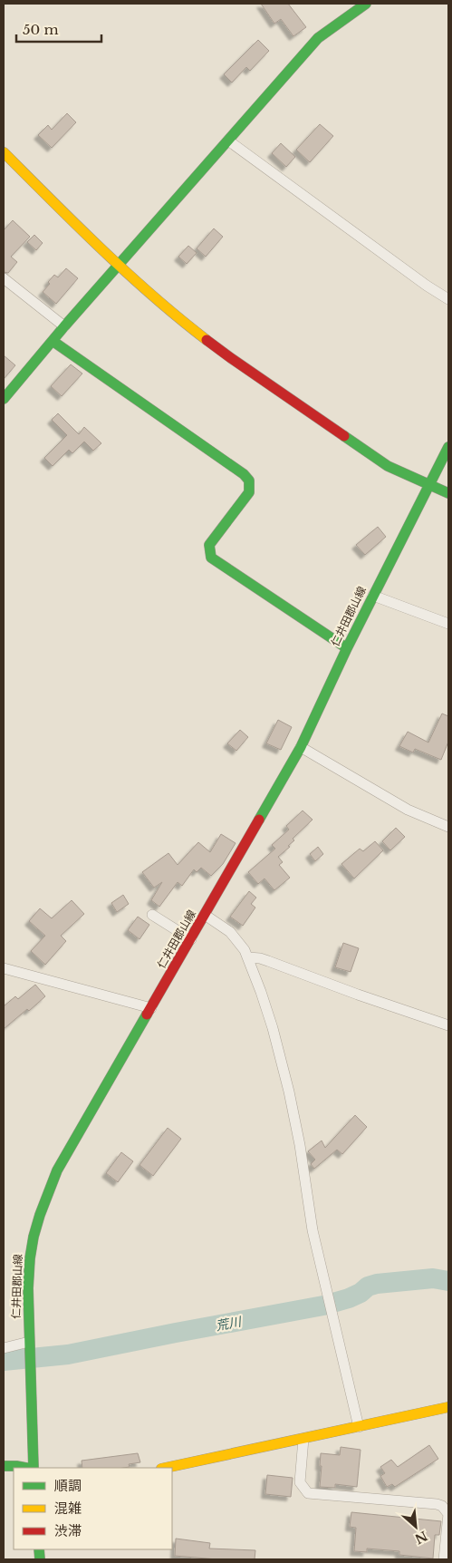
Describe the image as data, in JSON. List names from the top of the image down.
{
  "streets": {
    "street": ["仁井田郡山線"]
  },
  "water": ["荒川"],
  "legend": ["順調", "混雑", "渋滞"],
  "scale_bar": "50 m",
  "north": "bottom right"
}
